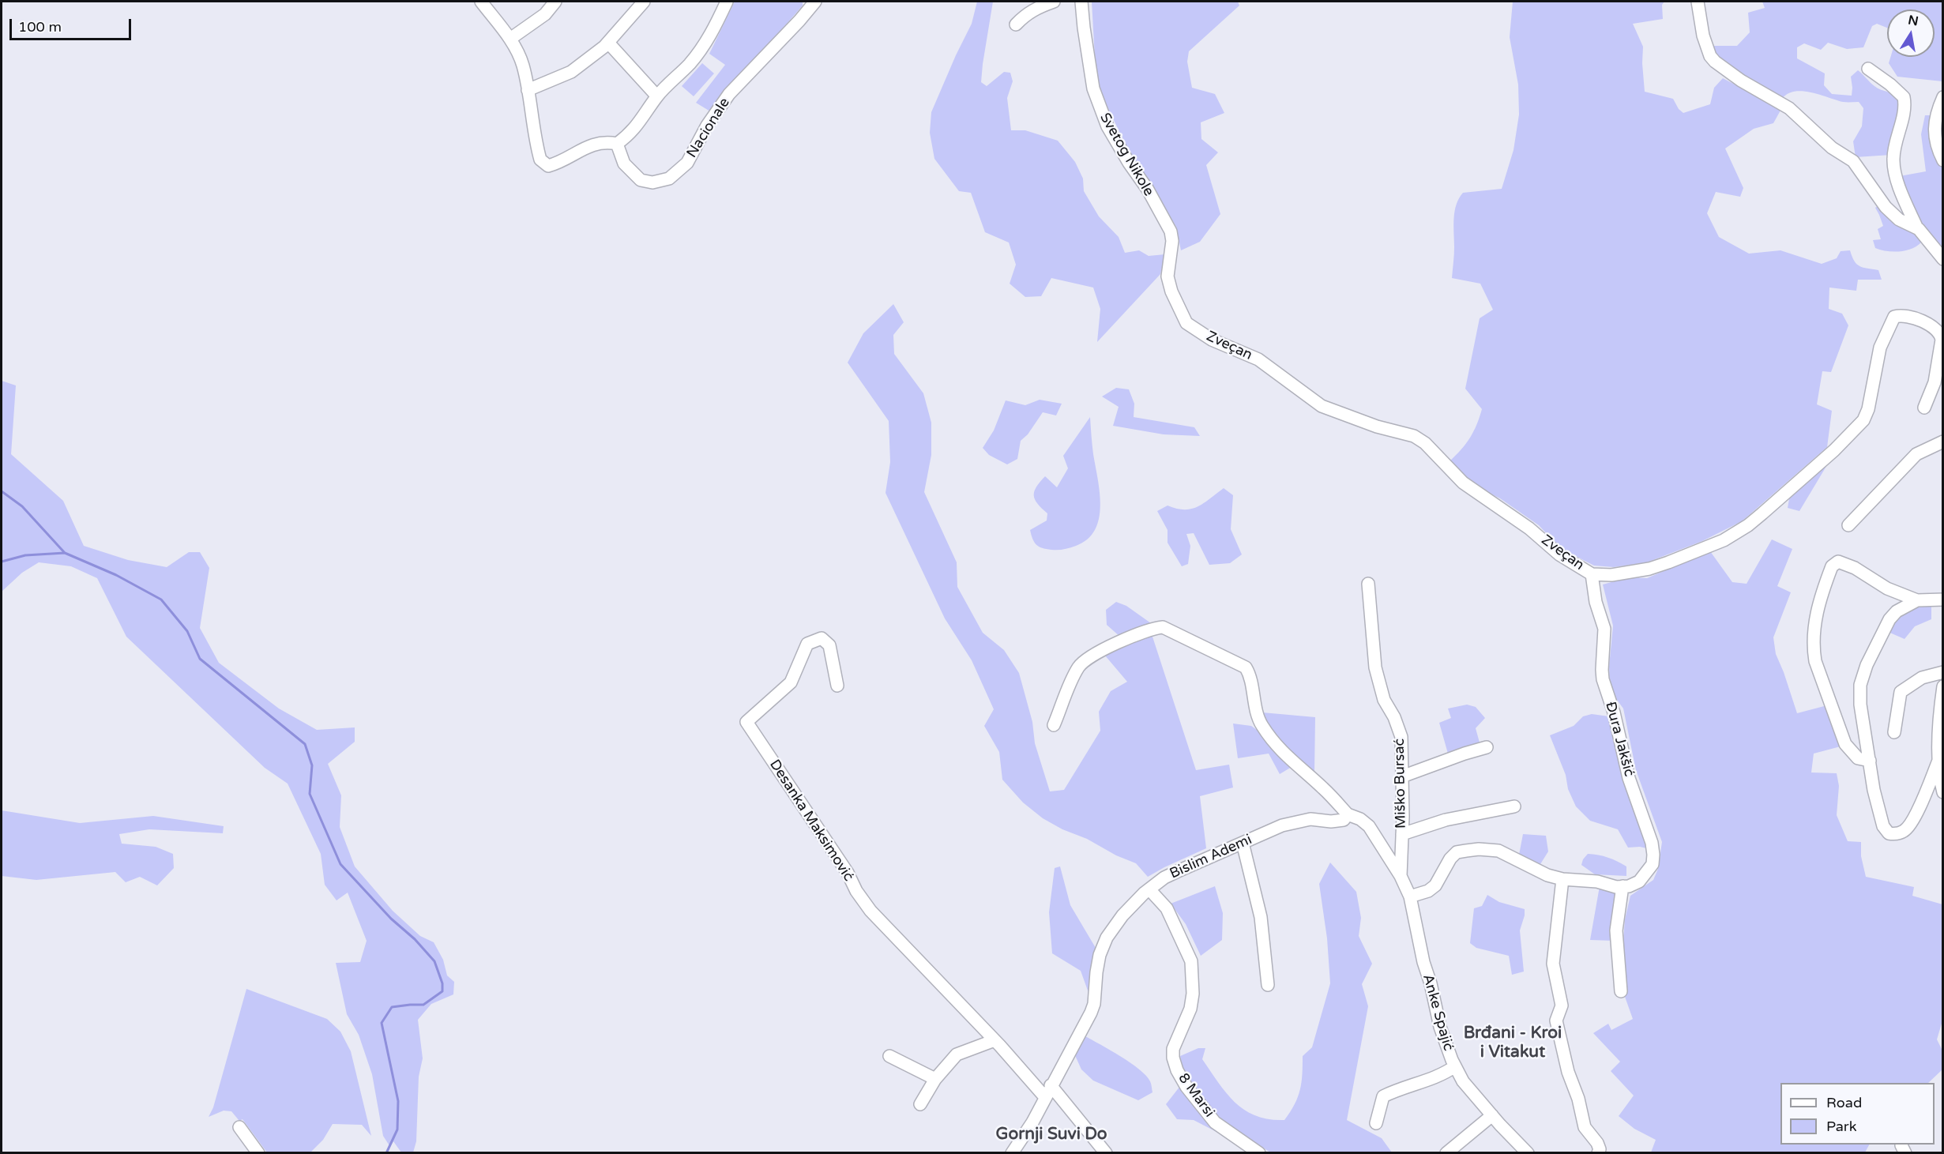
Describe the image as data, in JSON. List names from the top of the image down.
{
  "streets": {
    "street": [
      "Nacionale",
      "Svetog Nikole",
      "Zveçan",
      "Ðura Jakšić",
      "Miško Bursać",
      "Desanka Maksimović",
      "Bislim Ademi",
      "Anke Spajić",
      "8 Marsi"
    ]
  },
  "crossings": [
    ["Svetog Nikole", "Zveçan"],
    ["Zveçan", "Ðura Jakšić"],
    ["Miško Bursać", "Anke Spajić"],
    ["Desanka Maksimović", "Bislim Ademi"],
    ["Bislim Ademi", "8 Marsi"]
  ],
  "districts": ["Brđani - Kroi i Vitakut", "Gornji Suvi Do"],
  "legend": ["Road", "Park"],
  "scale_bar": "100 m",
  "north": "top"
}
